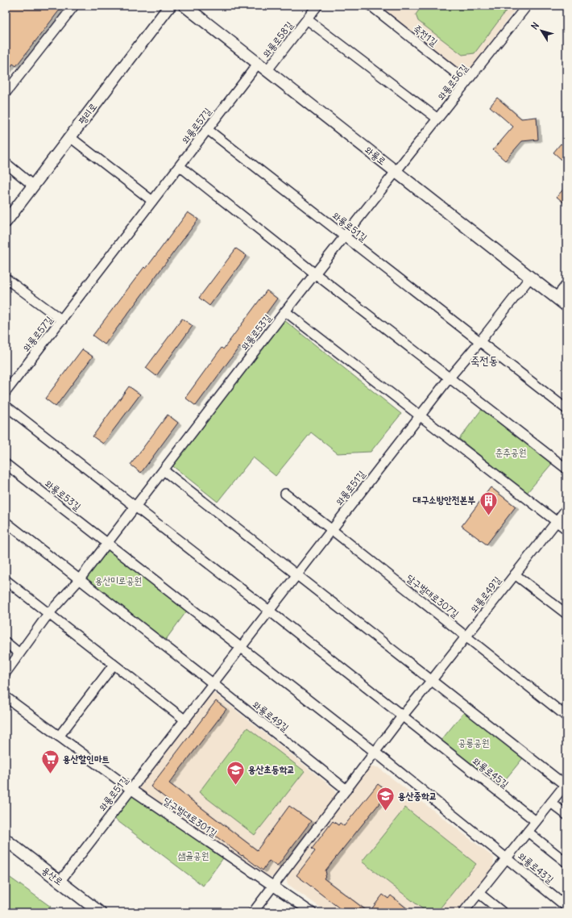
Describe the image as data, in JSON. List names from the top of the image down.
{
  "streets": {
    "main road": ["평리로", "와룡로", "용산로"],
    "street": [
      "죽전1길",
      "와룡로58길",
      "와룡로56길",
      "와룡로57길",
      "와룡로51길",
      "와룡로53길",
      "와룡로49길",
      "달구벌대로307길",
      "와룡로45길",
      "달구벌대로301길",
      "와룡로43길"
    ]
  },
  "crossings": [
    ["죽전1길", "와룡로56길"],
    ["와룡로58길", "와룡로"],
    ["와룡로56길", "와룡로"],
    ["와룡로56길", "와룡로53길"],
    ["와룡로57길", "와룡로"],
    ["와룡로57길", "와룡로51길"],
    ["와룡로", "와룡로51길"],
    ["와룡로", "와룡로53길"],
    ["와룡로51길", "와룡로53길"],
    ["와룡로51길", "와룡로49길"],
    ["와룡로51길", "달구벌대로307길"],
    ["와룡로51길", "달구벌대로301길"],
    ["와룡로51길", "용산로"],
    ["와룡로49길", "달구벌대로307길"],
    ["와룡로49길", "와룡로45길"],
    ["와룡로49길", "달구벌대로301길"]
  ],
  "districts": ["죽전동"],
  "parks": [
    "춘추공원",
    "용산미로공원",
    "공룡공원",
    "샘골공원"
  ],
  "places": {
    "building": ["대구소방안전본부"],
    "supermarket": ["용산할인마트"],
    "school or university": ["용산초등학교", "용산중학교"]
  },
  "north": "top left"
}
